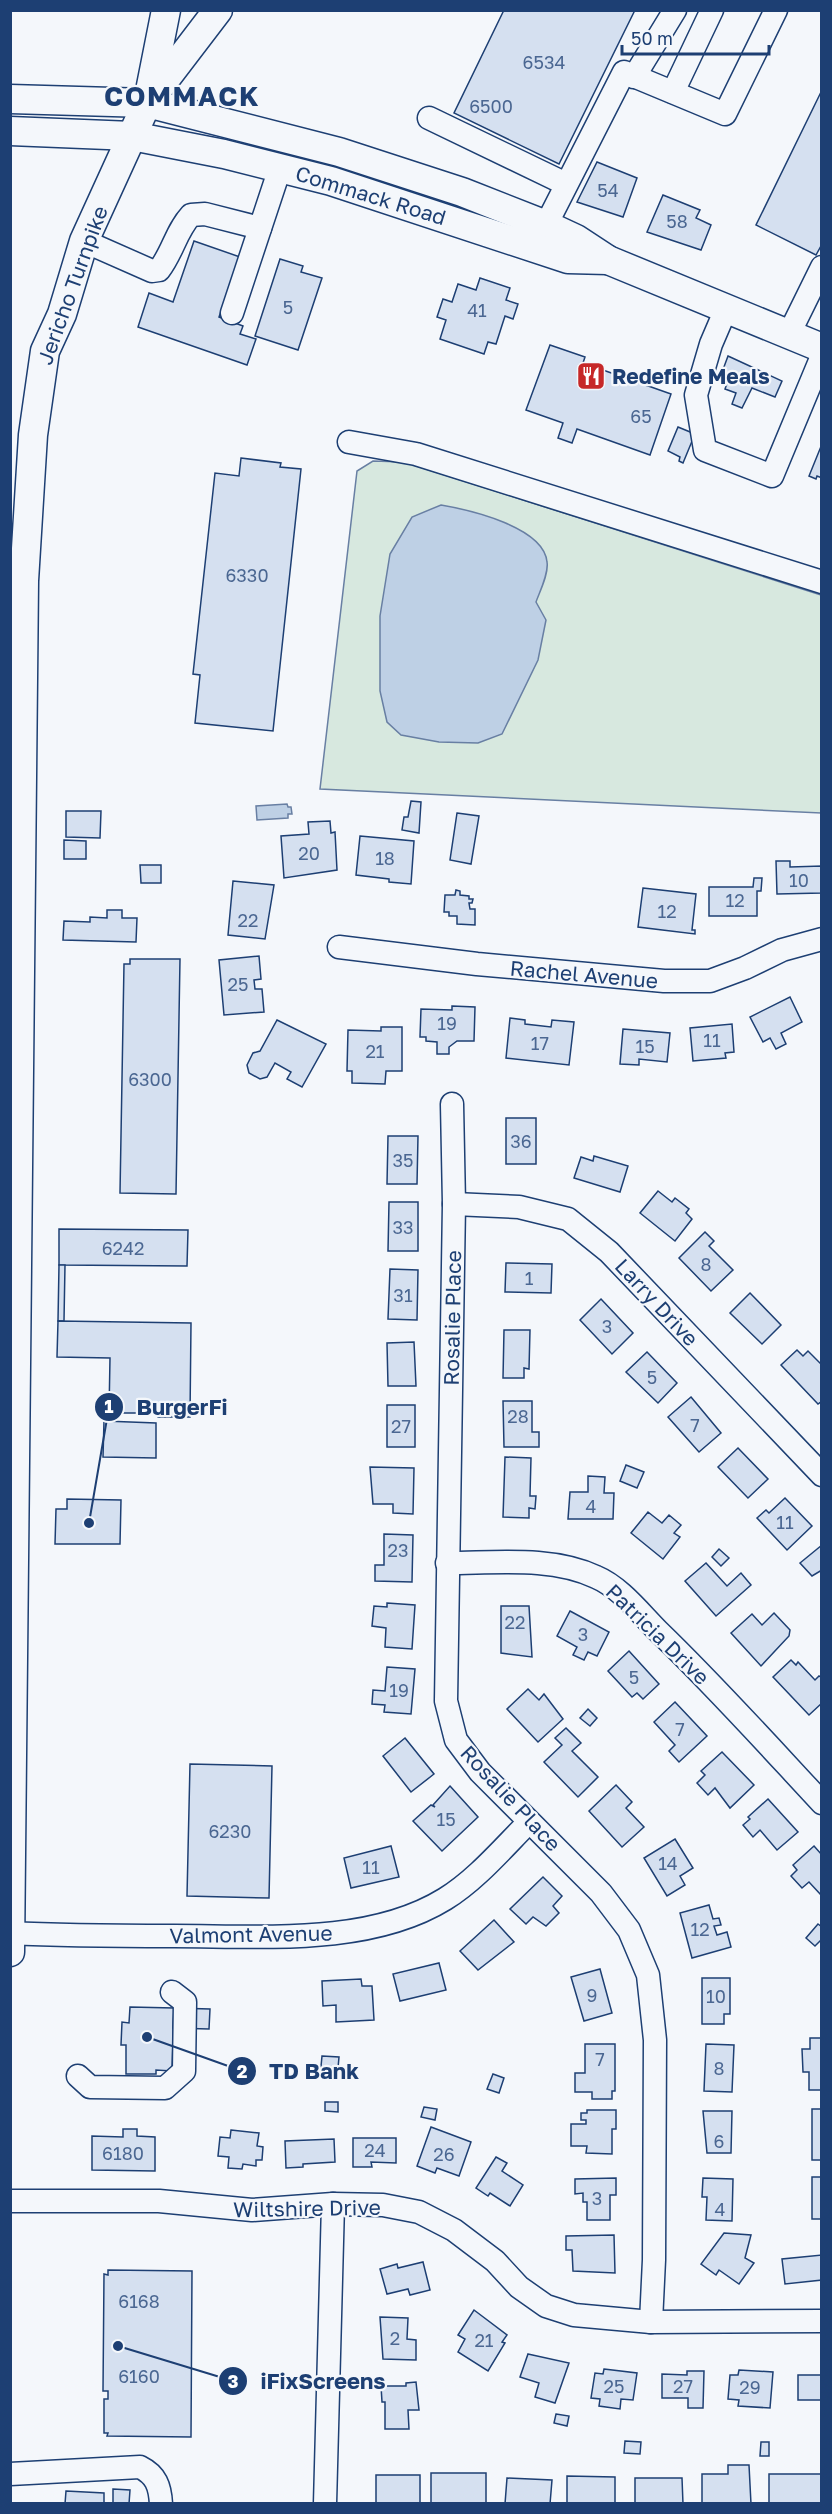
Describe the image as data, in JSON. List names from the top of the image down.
{
  "streets": {
    "main road": ["Commack Road", "Jericho Turnpike"],
    "street": [
      "Rachel Avenue",
      "Larry Drive",
      "Rosalie Place",
      "Patricia Drive",
      "Valmont Avenue",
      "Wiltshire Drive"
    ]
  },
  "crossings": [
    ["Commack Road", "Jericho Turnpike"],
    ["Jericho Turnpike", "Valmont Avenue"],
    ["Larry Drive", "Rosalie Place"],
    ["Rosalie Place", "Patricia Drive"],
    ["Rosalie Place", "Valmont Avenue"],
    ["Rosalie Place", "Wiltshire Drive"]
  ],
  "districts": ["COMMACK"],
  "places": {
    "restaurant": ["Redefine Meals"],
    "other": ["BurgerFi", "TD Bank", "iFixScreens"]
  },
  "house_numbers": [
    "6534",
    "6500",
    "54",
    "58",
    "5",
    "41",
    "65",
    "6330",
    "20",
    "18",
    "10",
    "12",
    "12",
    "22",
    "25",
    "19",
    "11",
    "17",
    "15",
    "21",
    "6300",
    "36",
    "35",
    "33",
    "6242",
    "8",
    "1",
    "31",
    "3",
    "5",
    "28",
    "7",
    "27",
    "4",
    "11",
    "23",
    "22",
    "3",
    "5",
    "19",
    "7",
    "15",
    "6230",
    "14",
    "11",
    "12",
    "9",
    "10",
    "7",
    "8",
    "6",
    "24",
    "6180",
    "26",
    "3",
    "4",
    "6168",
    "2",
    "21",
    "6160",
    "25",
    "27",
    "29"
  ],
  "scale_bar": "50 m"
}
